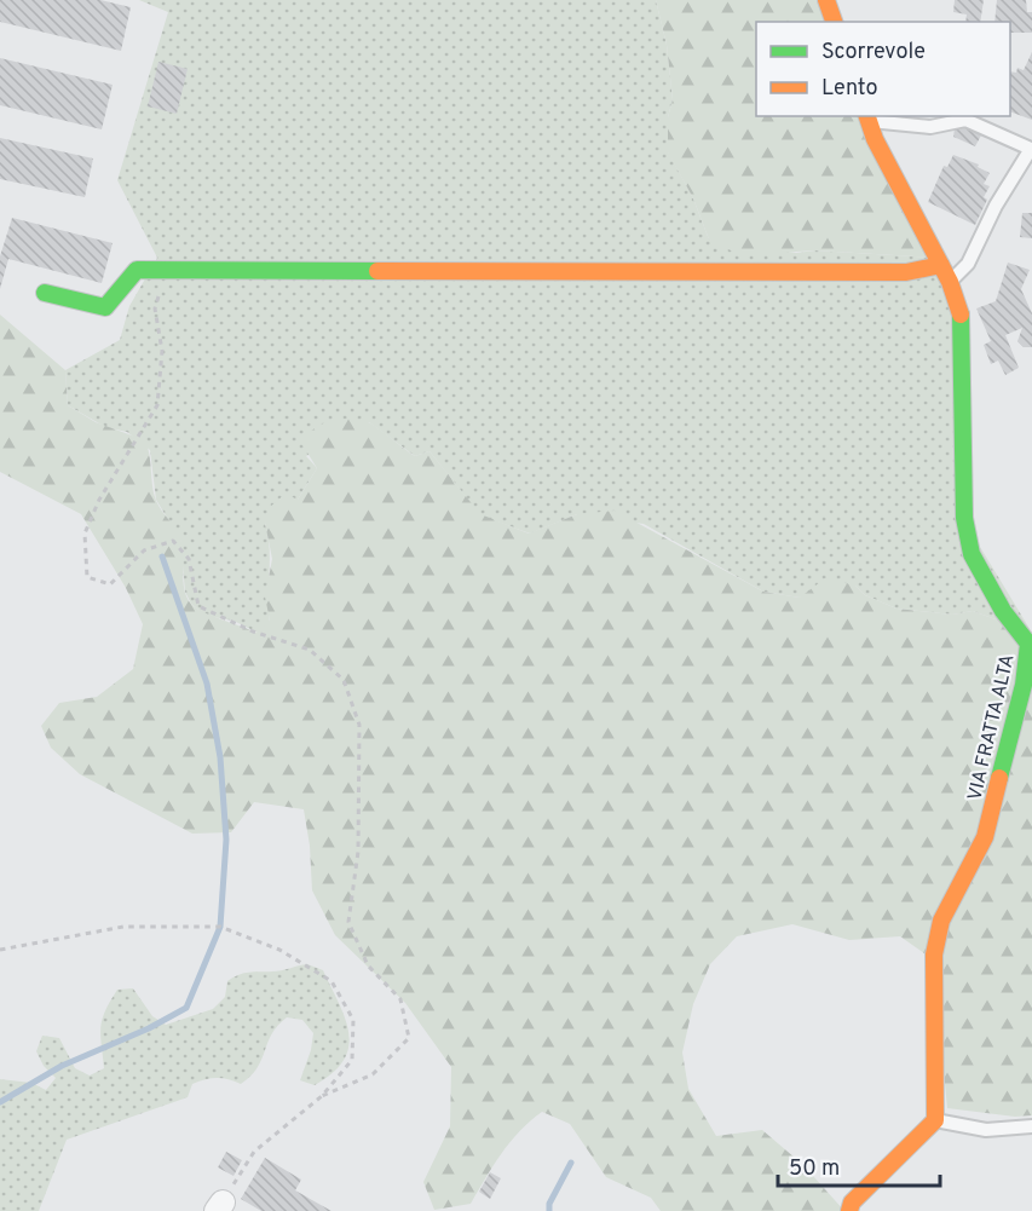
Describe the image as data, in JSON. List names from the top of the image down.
{
  "streets": {
    "street": ["VIA FRATTA ALTA"]
  },
  "legend": ["Scorrevole", "Lento"],
  "scale_bar": "50 m"
}
